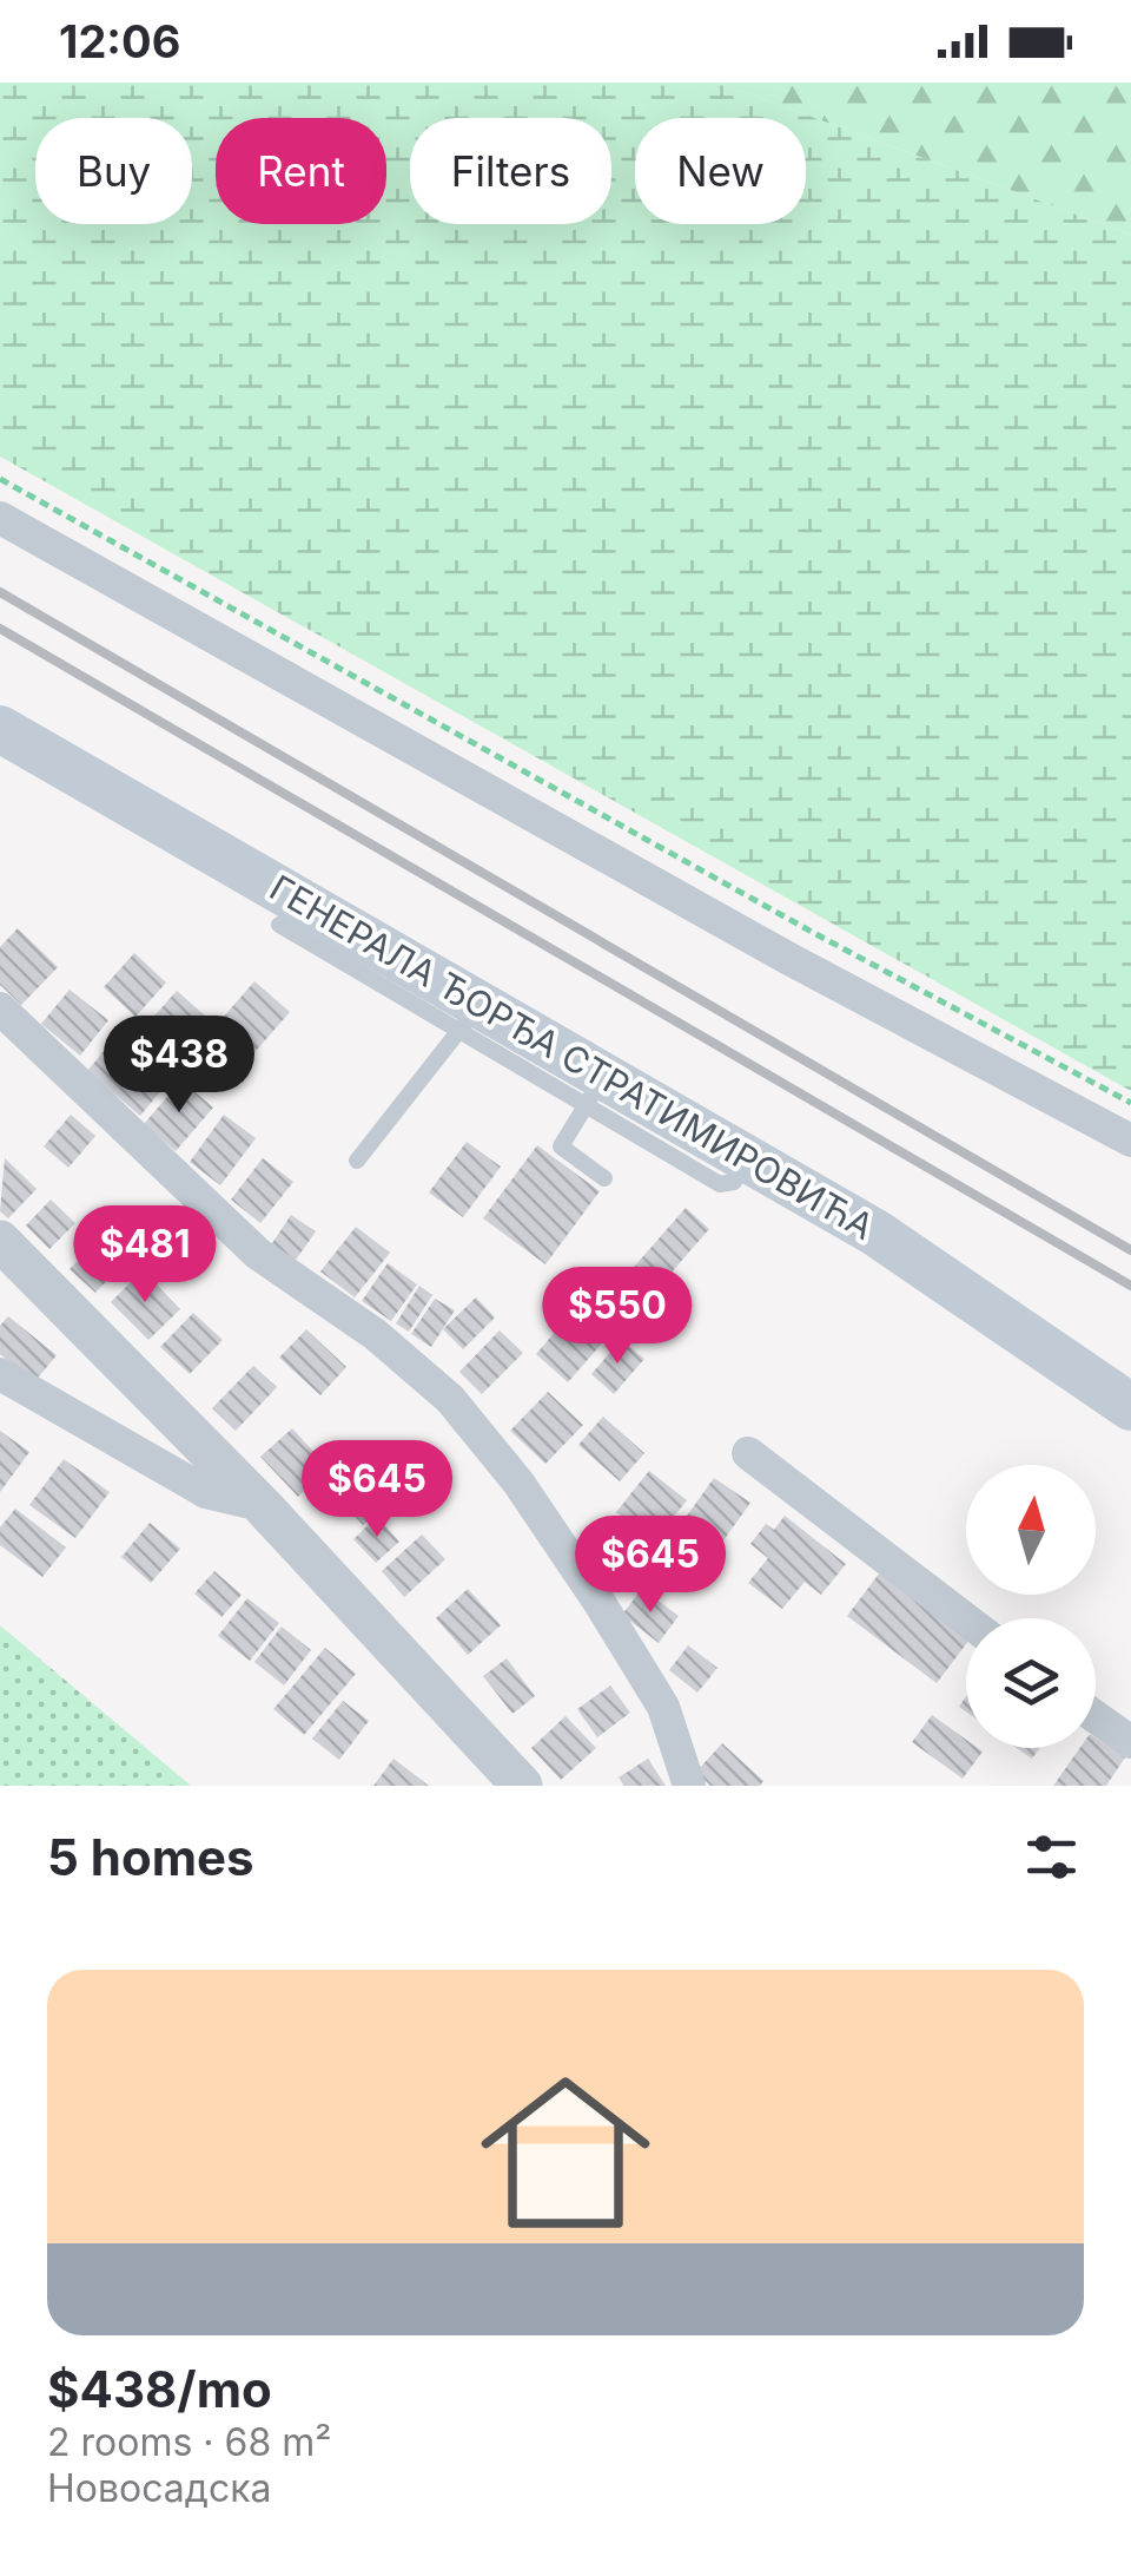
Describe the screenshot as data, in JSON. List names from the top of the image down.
{
  "streets": {
    "main road": ["ГЕНЕРАЛА ЂОРЂА СТРАТИМИРОВИЋА"]
  },
  "north": "top",
  "page": {
    "status": "12:06",
    "chip": [
      "Buy",
      "Rent",
      "Filters",
      "New"
    ],
    "price": [
      "$438",
      "$481",
      "$550",
      "$645",
      "$645"
    ],
    "heading": "5 homes",
    "list": [
      {
        "name": "$438/mo",
        "note": "2 rooms · 68 m² · Новосадска"
      }
    ]
  }
}
